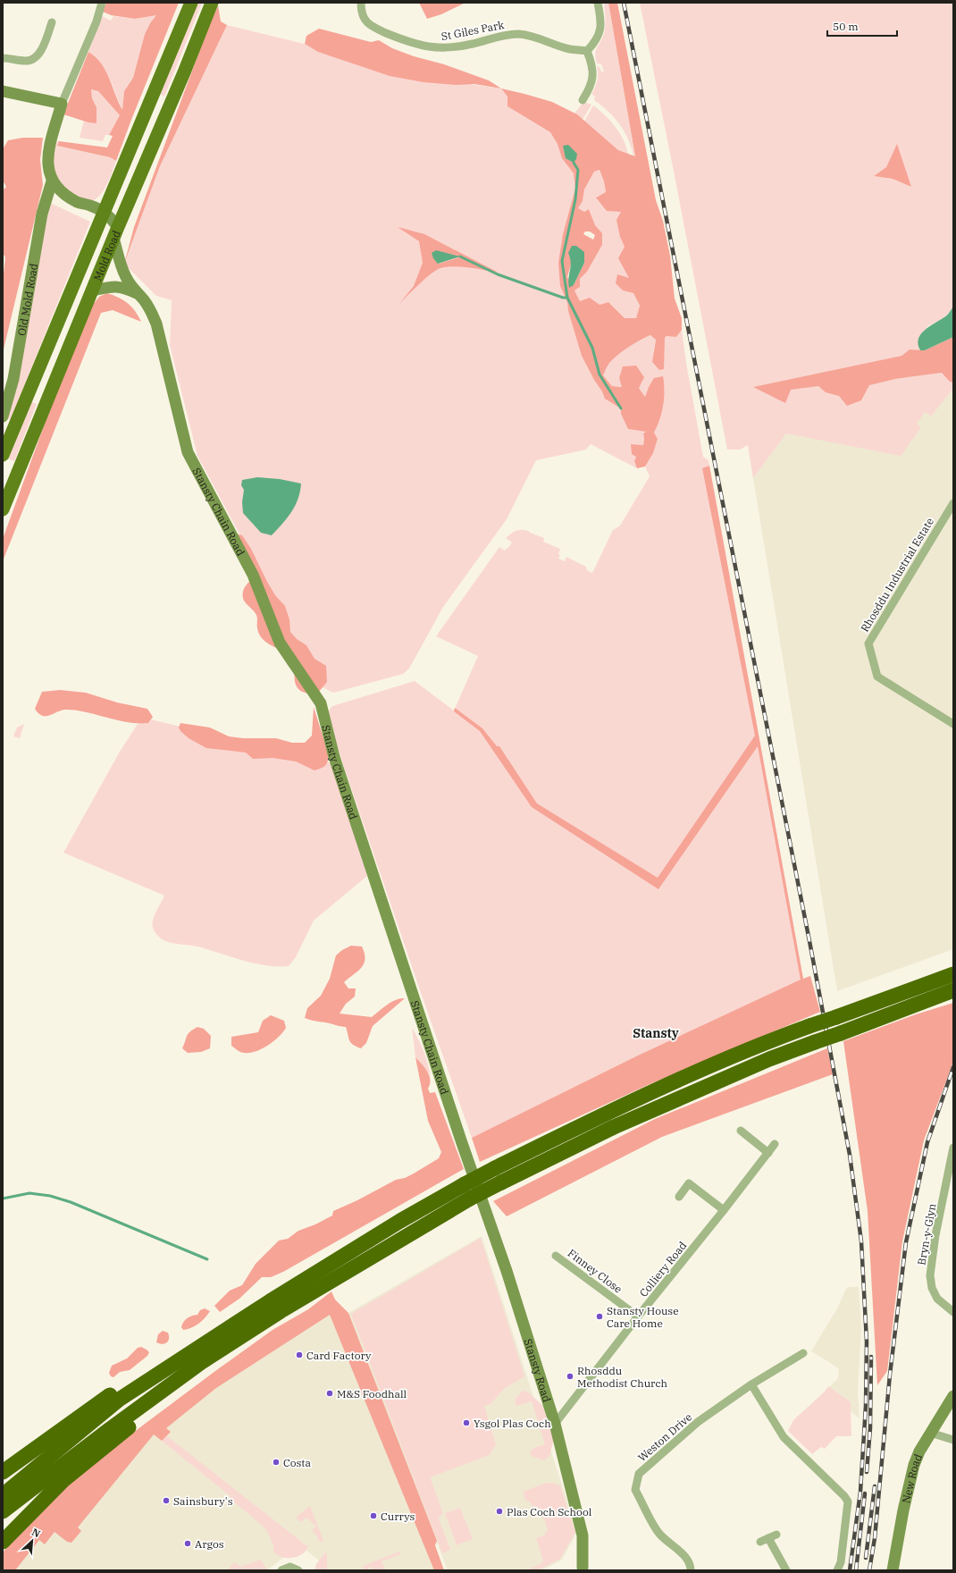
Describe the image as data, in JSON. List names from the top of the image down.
{
  "streets": {
    "main road": ["Mold Road"],
    "street": [
      "St Giles Park",
      "Old Mold Road",
      "Stansty Chain Road",
      "Rhosddu Industrial Estate",
      "Bryn-y-Glyn",
      "Colliery Road",
      "Finney Close",
      "Stansty Road",
      "Weston Drive",
      "New Road"
    ]
  },
  "crossings": [
    ["Mold Road", "Stansty Chain Road"],
    ["Stansty Chain Road", "Stansty Road"],
    ["Colliery Road", "Finney Close"],
    ["Colliery Road", "Stansty Road"]
  ],
  "districts": ["Stansty"],
  "places": [
    "Stansty House Care Home",
    "Card Factory",
    "Rhosddu Methodist Church",
    "M&S Foodhall",
    "Ysgol Plas Coch",
    "Costa",
    "Sainsbury's",
    "Plas Coch School",
    "Currys",
    "Argos"
  ],
  "scale_bar": "50 m",
  "north": "top right"
}
